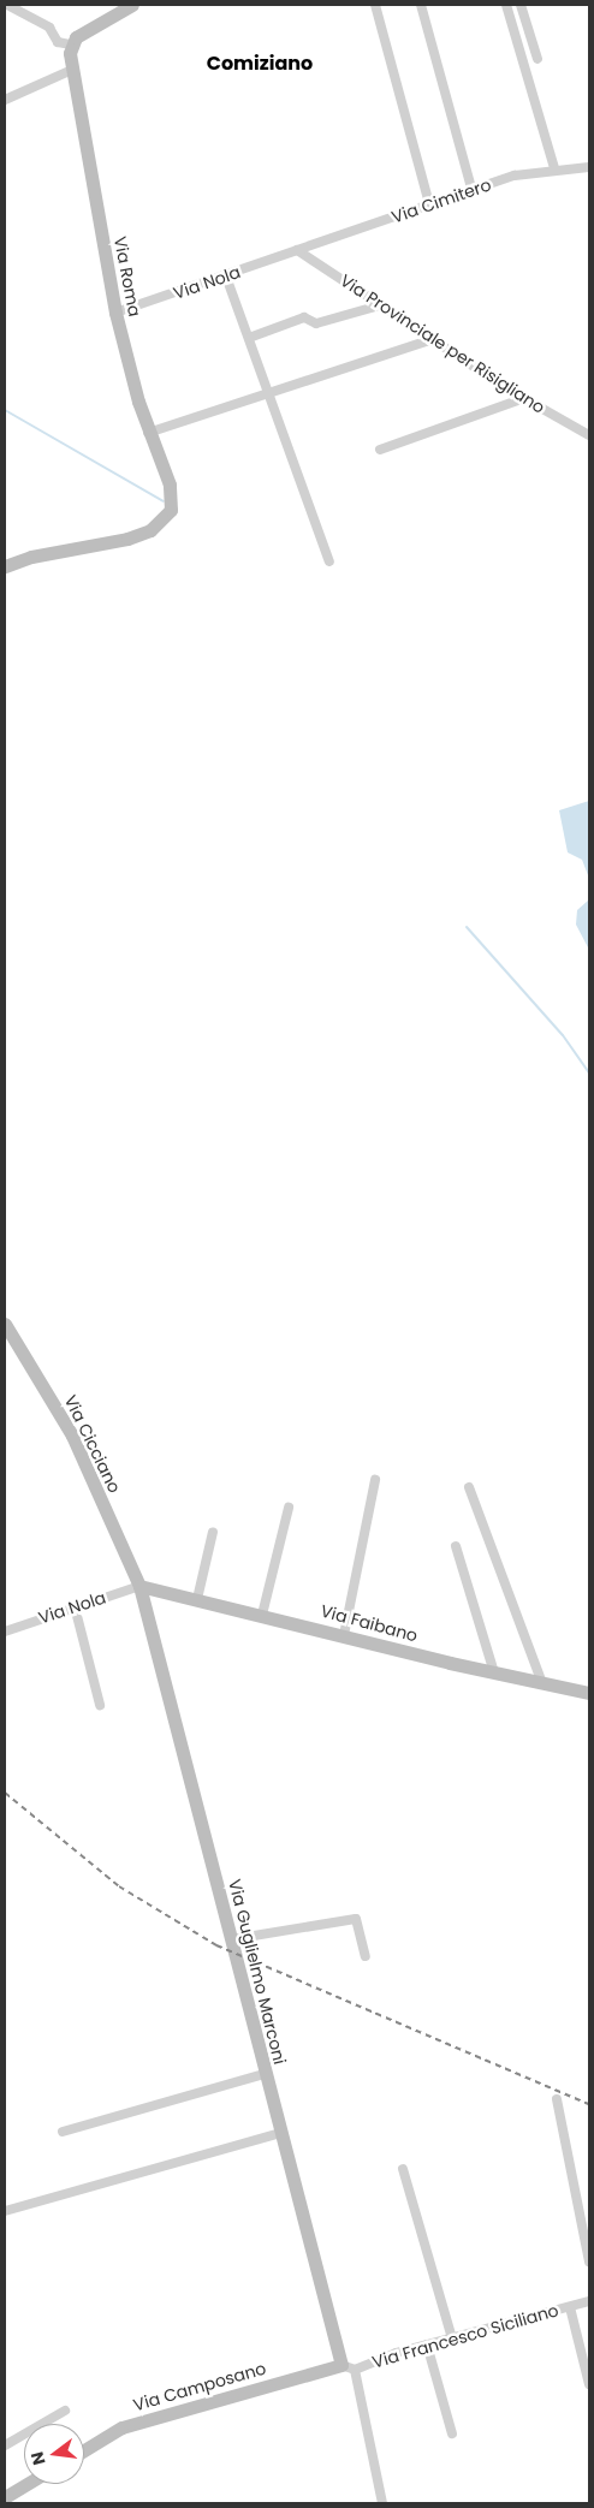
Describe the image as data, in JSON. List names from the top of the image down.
{
  "streets": {
    "street": [
      "Via Cimitero",
      "Via Roma",
      "Via Nola",
      "Via Provinciale per Risigliano",
      "Via Cicciano",
      "Via Faibano",
      "Via Guglielmo Marconi",
      "Via Francesco Siciliano",
      "Via Camposano"
    ]
  },
  "crossings": [
    ["Via Cimitero", "Via Nola"],
    ["Via Cimitero", "Via Provinciale per Risigliano"],
    ["Via Roma", "Via Nola"],
    ["Via Nola", "Via Provinciale per Risigliano"],
    ["Via Nola", "Via Cicciano"],
    ["Via Nola", "Via Faibano"],
    ["Via Nola", "Via Guglielmo Marconi"],
    ["Via Cicciano", "Via Faibano"],
    ["Via Cicciano", "Via Guglielmo Marconi"],
    ["Via Faibano", "Via Guglielmo Marconi"],
    ["Via Guglielmo Marconi", "Via Francesco Siciliano"],
    ["Via Guglielmo Marconi", "Via Camposano"],
    ["Via Francesco Siciliano", "Via Camposano"]
  ],
  "districts": ["Comiziano"],
  "north": "left"
}
